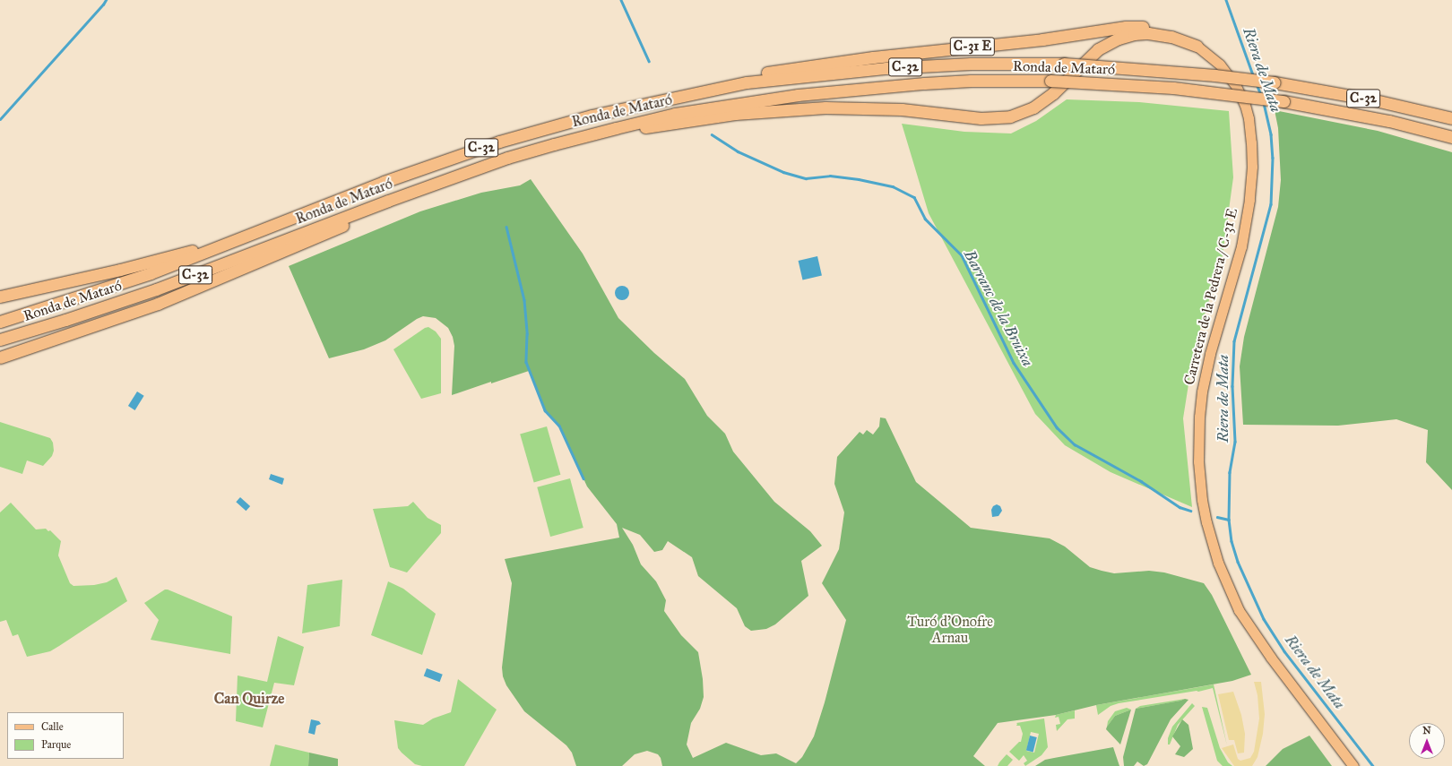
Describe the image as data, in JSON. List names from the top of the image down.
{
  "streets": {
    "highway": ["C-31 E", "C-32", "Ronda de Mataró"],
    "main road": ["Carretera de la Pedrera / C-31 E"]
  },
  "crossings": [
    ["C-31 E", "Ronda de Mataró"],
    ["C-31 E", "Carretera de la Pedrera / C-31 E"]
  ],
  "districts": ["Can Quirze"],
  "water": ["Riera de Mata", "Barranc de la Bruixa"],
  "parks": ["Turó d'Onofre Arnau"],
  "legend": ["Calle", "Parque"],
  "north": "top"
}
